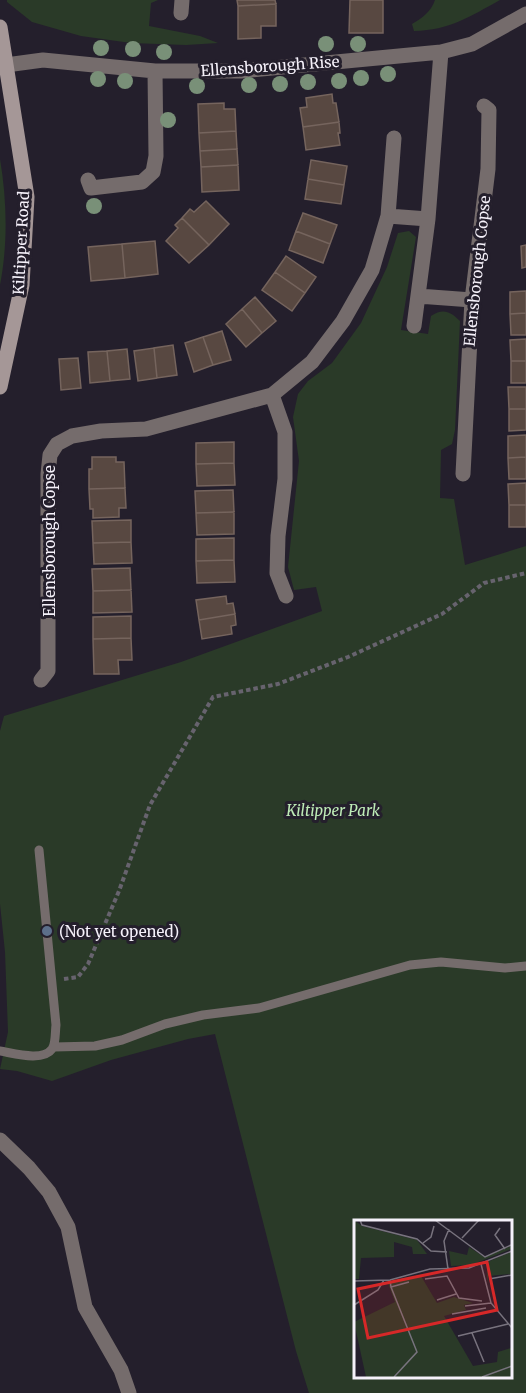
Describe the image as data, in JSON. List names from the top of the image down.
{
  "streets": {
    "street": ["Ellensborough Rise", "Kiltipper Road", "Ellensborough Copse"]
  },
  "crossings": [
    ["Ellensborough Rise", "Kiltipper Road"]
  ],
  "parks": ["Kiltipper Park"],
  "places": ["(Not yet opened)"]
}
